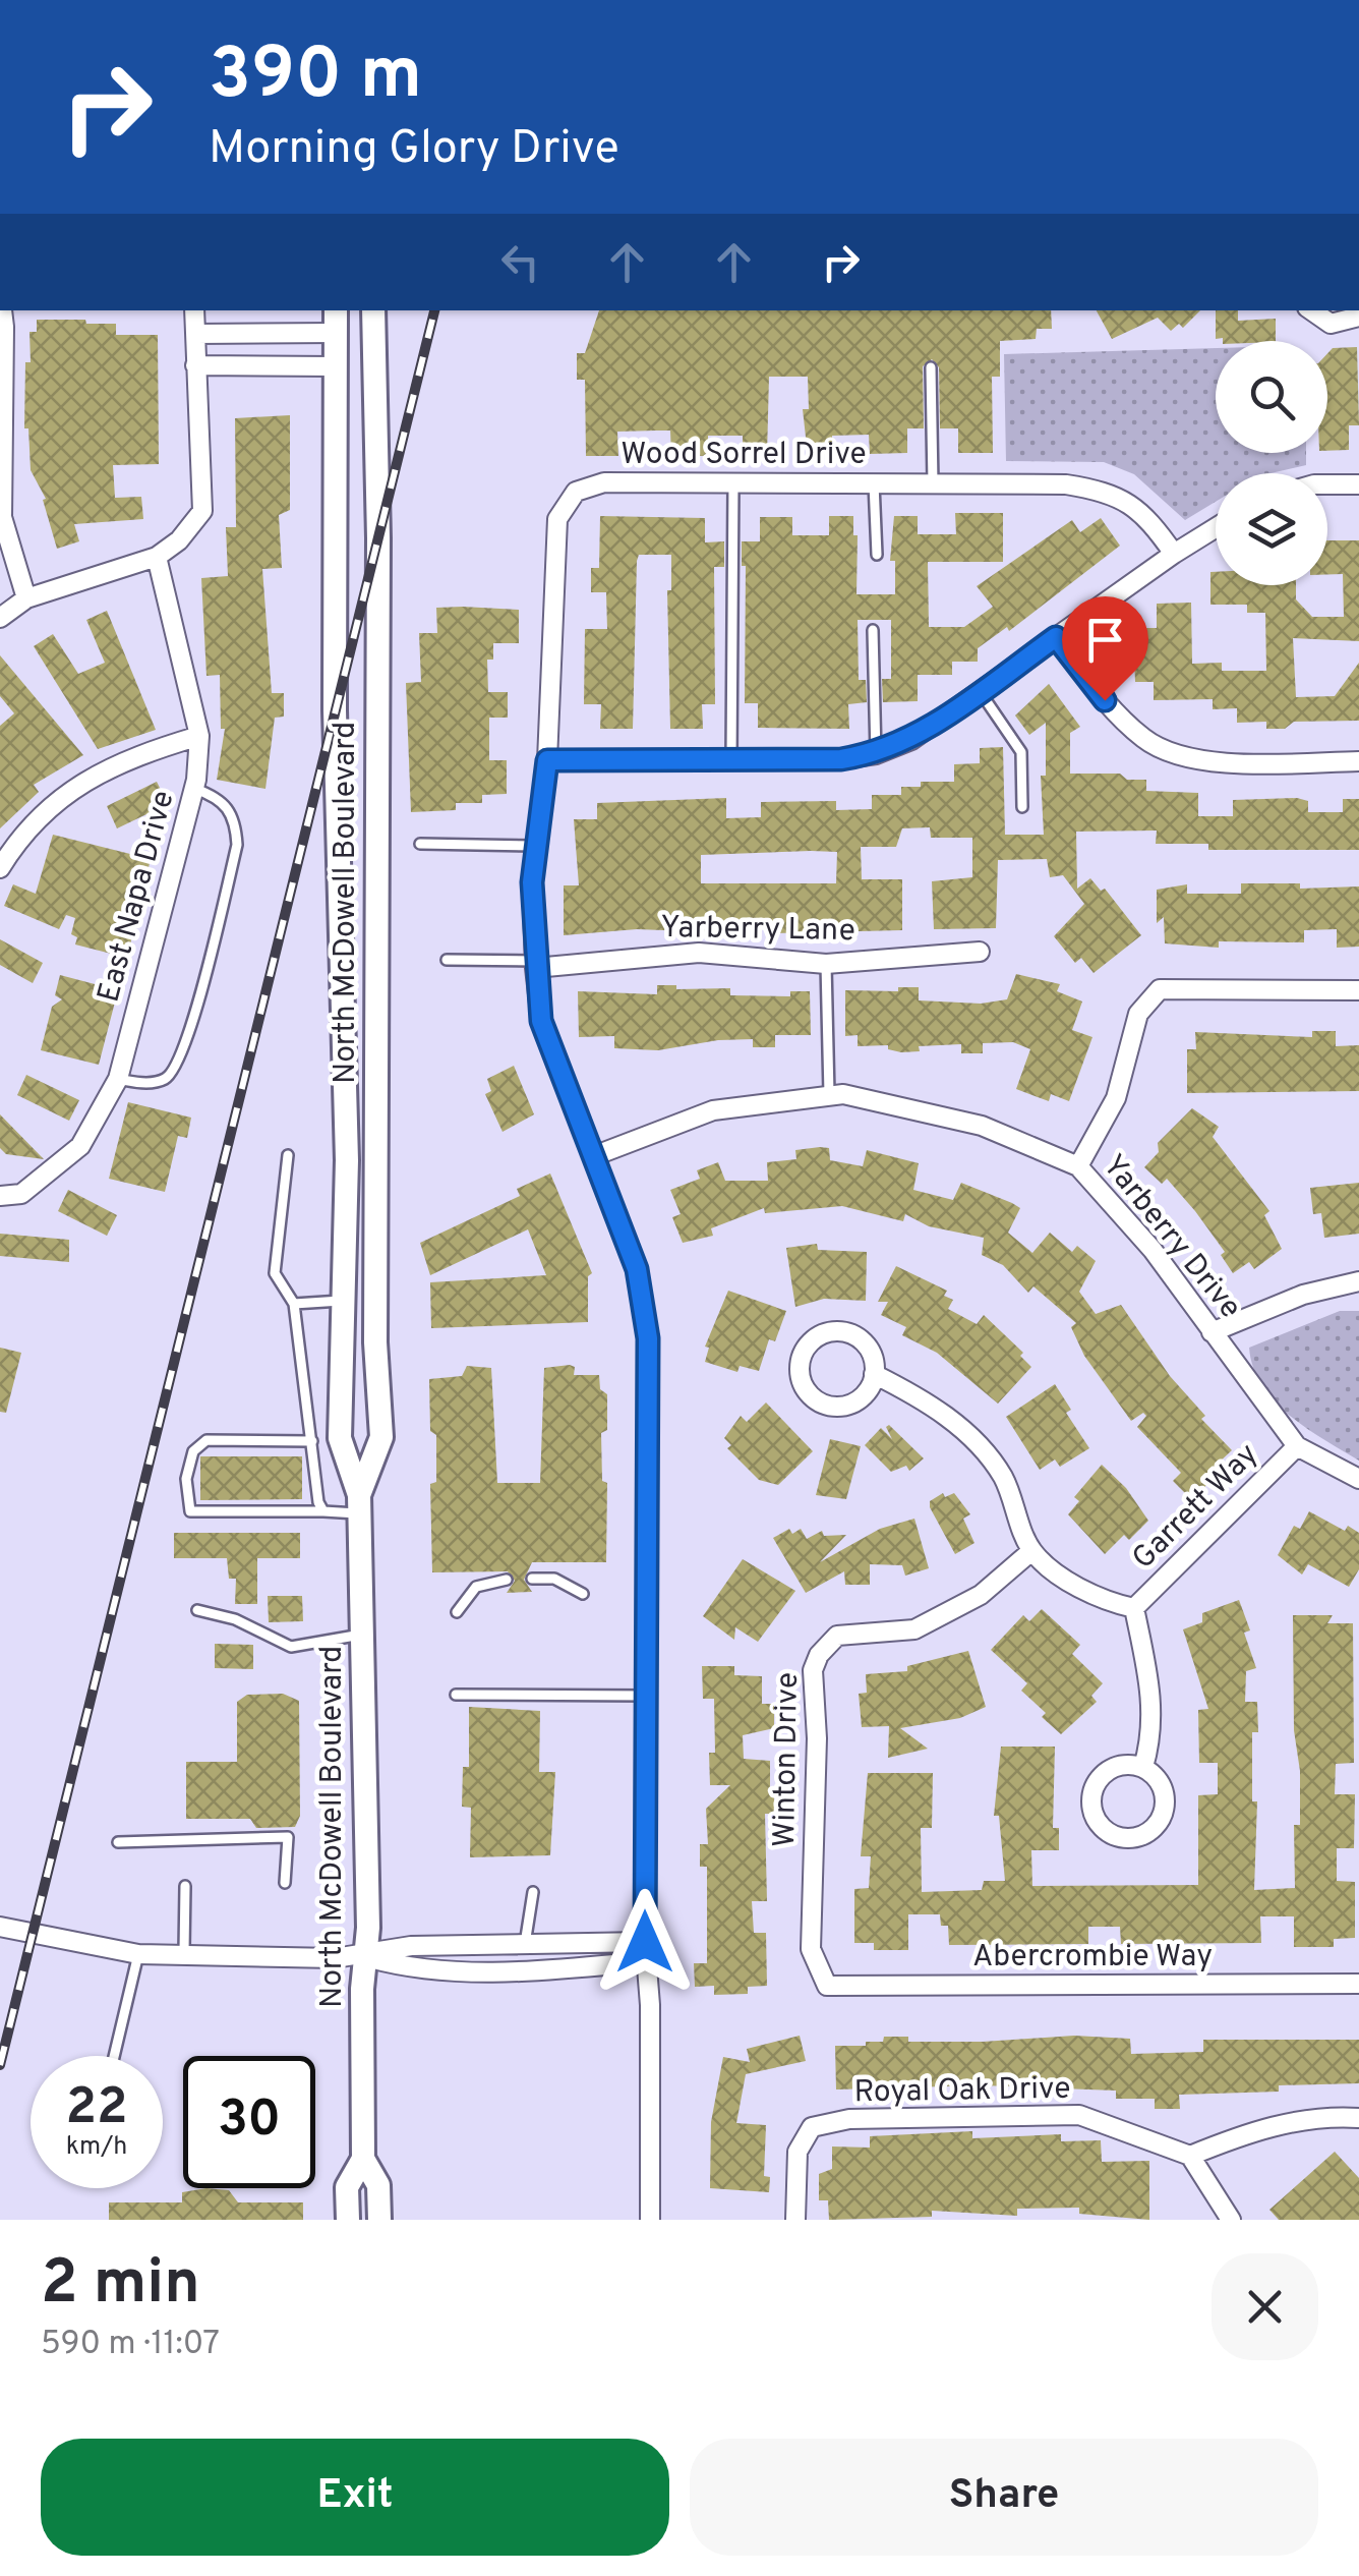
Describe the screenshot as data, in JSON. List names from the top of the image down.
{
  "streets": {
    "main road": ["North McDowell Boulevard"],
    "street": [
      "Wood Sorrel Drive",
      "East Napa Drive",
      "Yarberry Lane",
      "Yarberry Drive",
      "Garrett Way",
      "Winton Drive",
      "Abercrombie Way",
      "Royal Oak Drive"
    ]
  },
  "crossings": [
    ["Wood Sorrel Drive", "Yarberry Lane"],
    ["Wood Sorrel Drive", "Yarberry Drive"],
    ["Yarberry Drive", "Garrett Way"],
    ["Winton Drive", "Abercrombie Way"]
  ],
  "page": {
    "turn": ["390 m", "Morning Glory Drive"],
    "speed": "22 km/h",
    "limit": "30",
    "heading": ["2 min", "590 m · 11:07"],
    "buttons": ["Exit", "Share"]
  }
}
